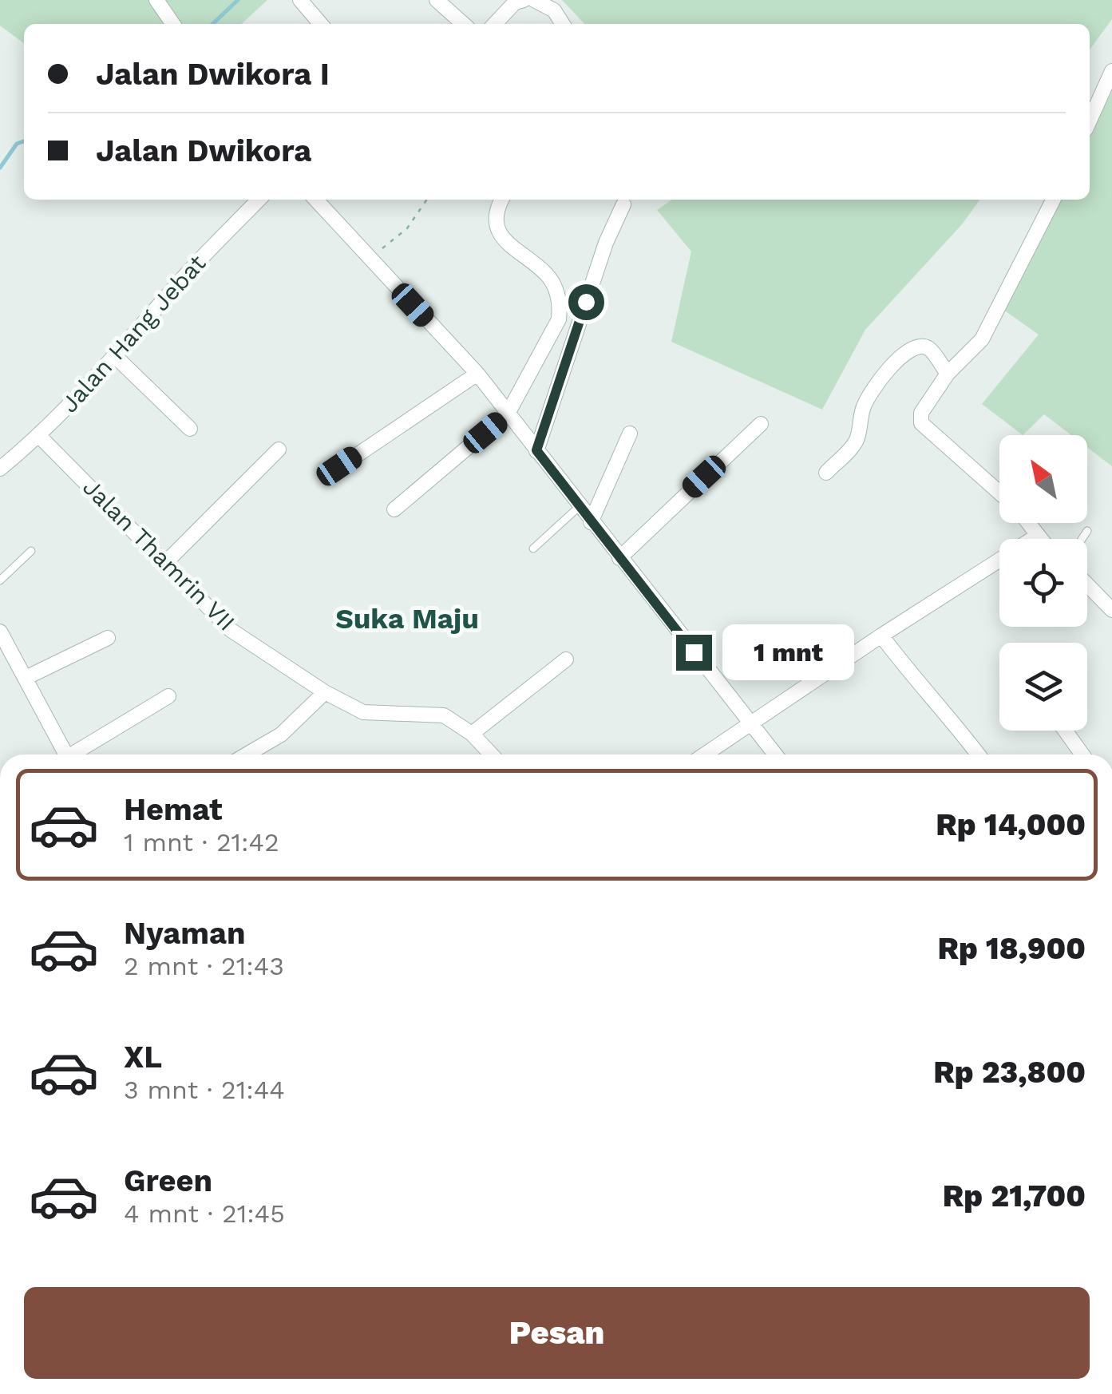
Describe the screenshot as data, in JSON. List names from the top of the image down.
{
  "streets": {
    "street": ["Jalan Hang Jebat", "Jalan Thamrin VII"]
  },
  "crossings": [
    ["Jalan Hang Jebat", "Jalan Thamrin VII"]
  ],
  "districts": ["Suka Maju"],
  "north": "top left",
  "page": {
    "banner": ["Jalan Dwikora I", "Jalan Dwikora"],
    "bubble": "1 mnt",
    "list": [
      {
        "name": "Hemat",
        "note": "1 mnt · 21:42",
        "value": "Rp 14,000"
      },
      {
        "name": "Nyaman",
        "note": "2 mnt · 21:43",
        "value": "Rp 18,900"
      },
      {
        "name": "XL",
        "note": "3 mnt · 21:44",
        "value": "Rp 23,800"
      },
      {
        "name": "Green",
        "note": "4 mnt · 21:45",
        "value": "Rp 21,700"
      }
    ],
    "buttons": "Pesan"
  }
}
